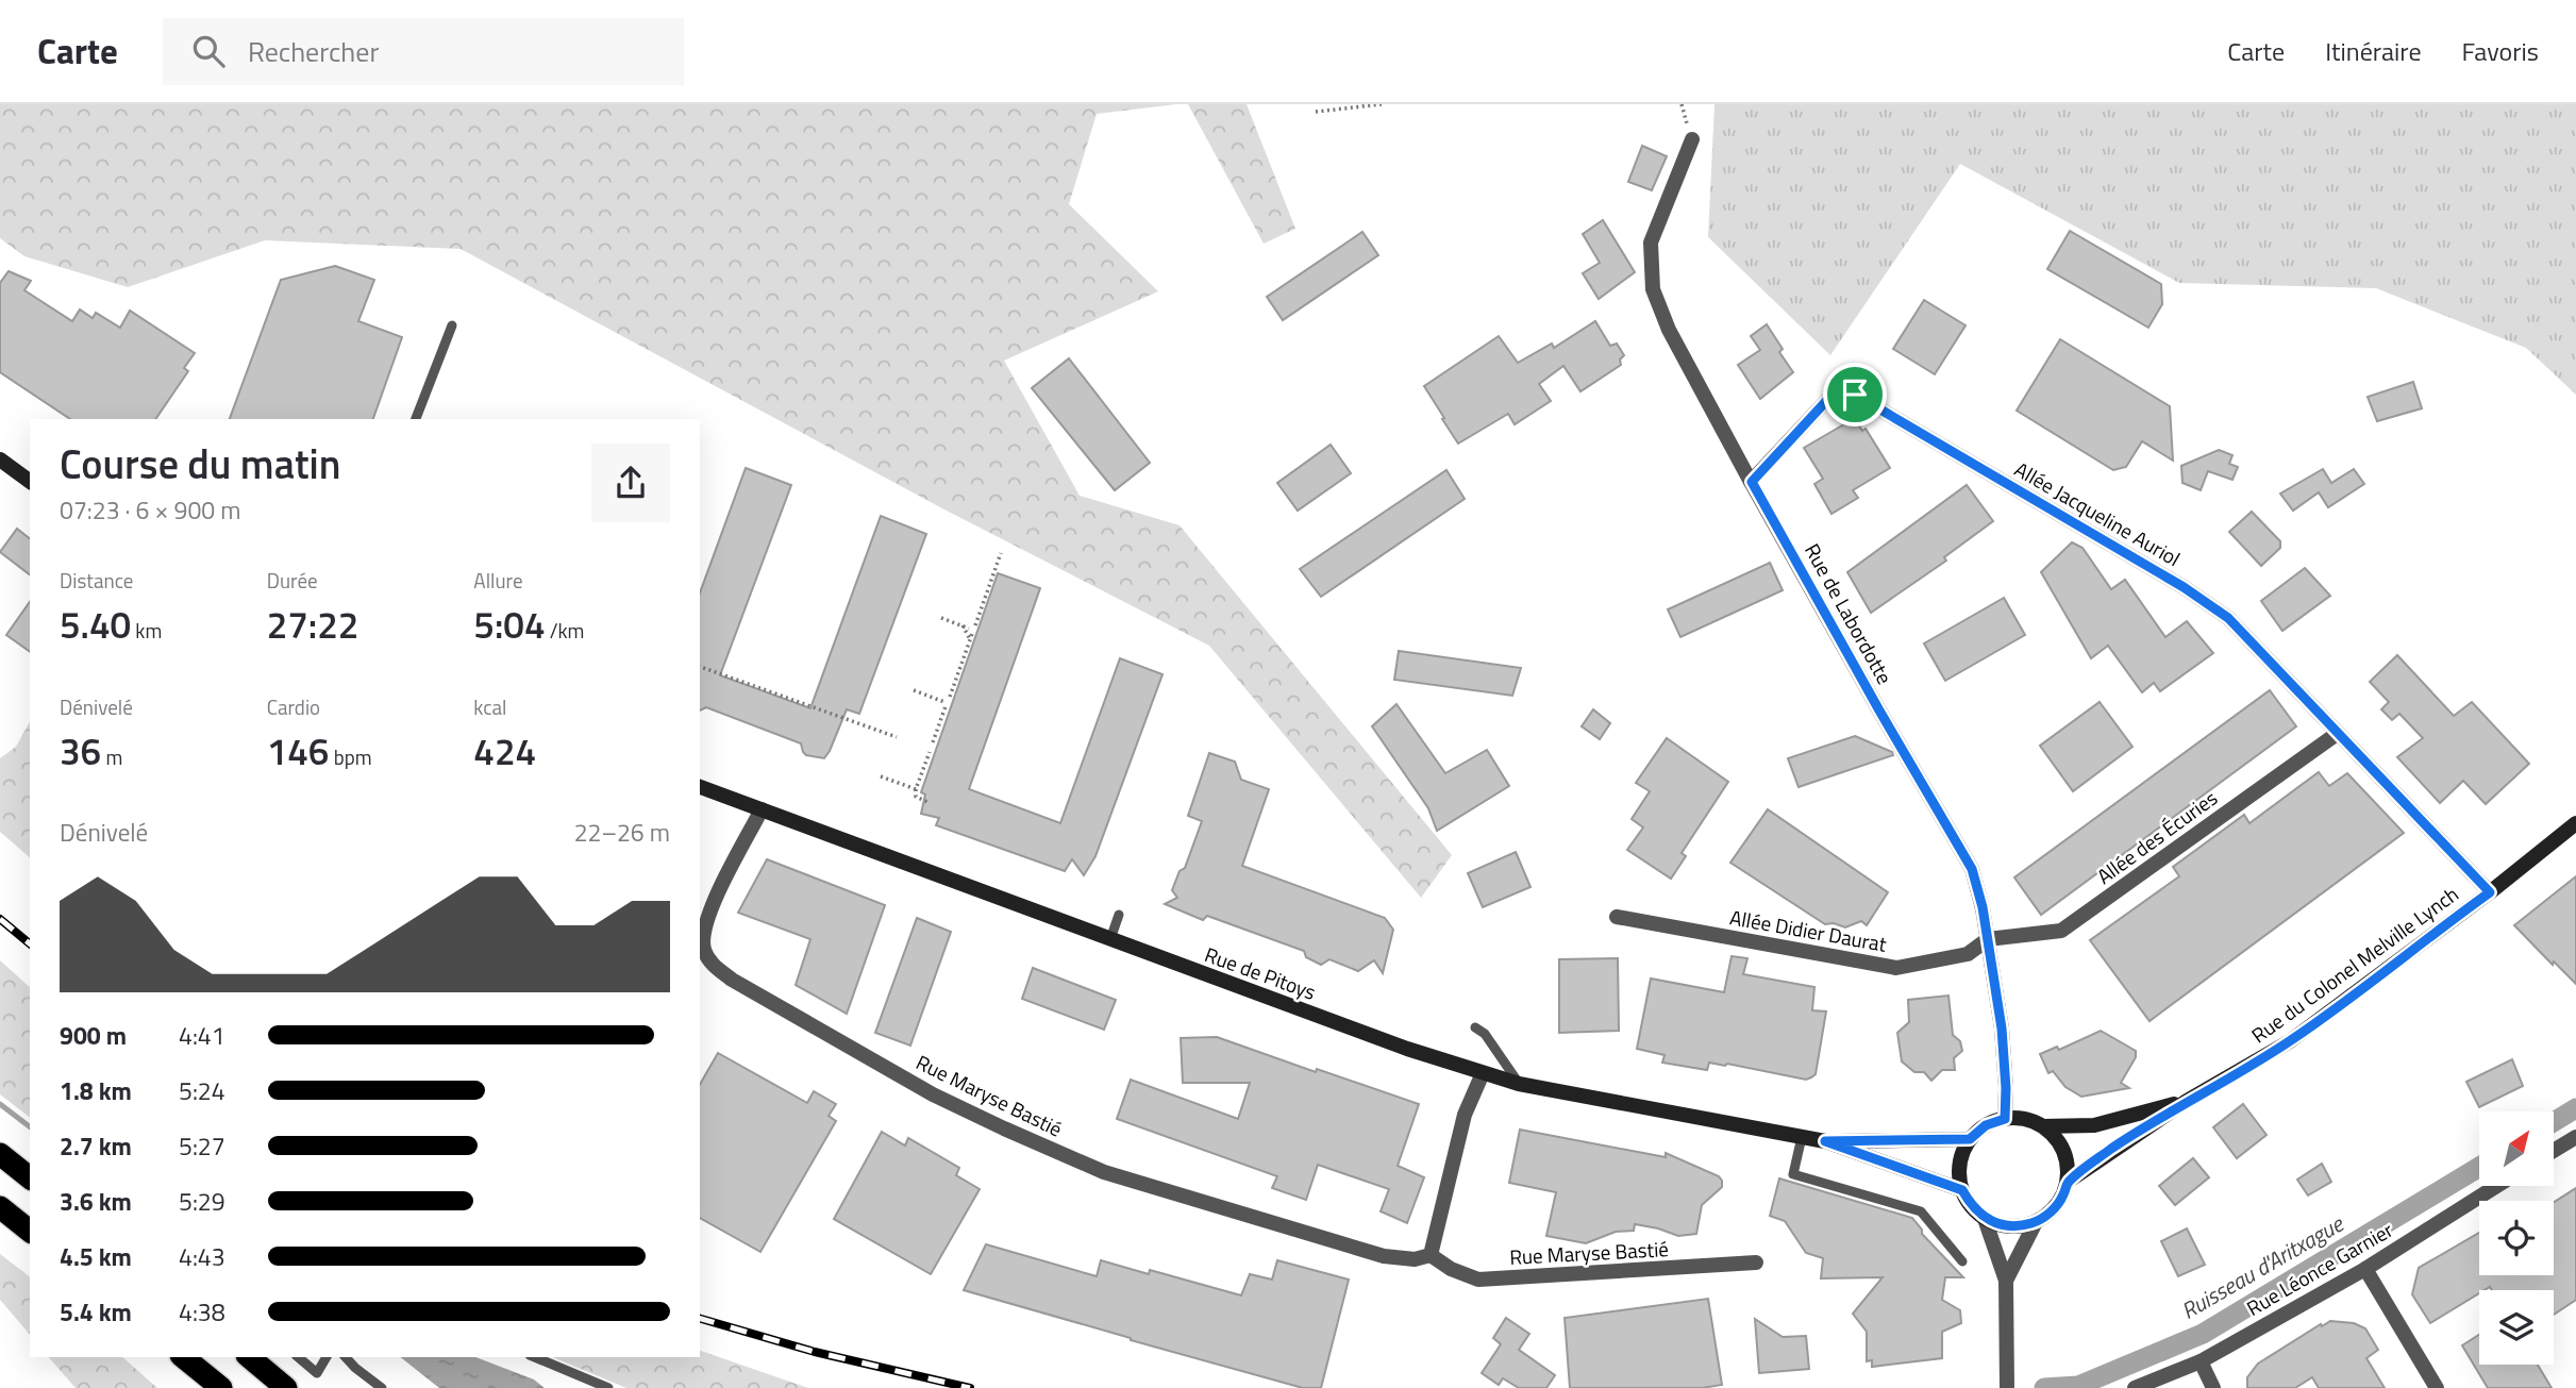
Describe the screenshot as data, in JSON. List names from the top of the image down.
{
  "streets": {
    "street": [
      "Allée Jacqueline Auriol",
      "Rue de Labordotte",
      "Allée des Écuries",
      "Allée Didier Daurat",
      "Rue du Colonel Melville Lynch",
      "Rue de Pitoys",
      "Rue Maryse Bastié",
      "Rue Léonce Garnier"
    ]
  },
  "crossings": [
    ["Allée Jacqueline Auriol", "Rue de Labordotte"],
    ["Allée Jacqueline Auriol", "Allée des Écuries"],
    ["Allée Jacqueline Auriol", "Rue du Colonel Melville Lynch"],
    ["Rue de Labordotte", "Allée des Écuries"],
    ["Rue de Labordotte", "Allée Didier Daurat"],
    ["Rue de Labordotte", "Rue du Colonel Melville Lynch"],
    ["Allée des Écuries", "Allée Didier Daurat"],
    ["Rue de Pitoys", "Rue Maryse Bastié"]
  ],
  "water": ["Ruisseau d'Aritxague"],
  "north": "top right",
  "page": {
    "header": "Carte",
    "search": "Rechercher",
    "nav": ["Carte", "Itinéraire", "Favoris"],
    "heading": ["Course du matin", "07:23 · 6 × 900 m"],
    "stats": [
      ["Distance", "5.40 km"],
      ["Durée", "27:22"],
      ["Allure", "5:04 /km"],
      ["Dénivelé", "36 m"],
      ["Cardio", "146 bpm"],
      ["kcal", "424"]
    ],
    "chart": ["Dénivelé", "22–26 m"],
    "list": [
      {
        "name": "900 m",
        "note": "4:41"
      },
      {
        "name": "1.8 km",
        "note": "5:24"
      },
      {
        "name": "2.7 km",
        "note": "5:27"
      },
      {
        "name": "3.6 km",
        "note": "5:29"
      },
      {
        "name": "4.5 km",
        "note": "4:43"
      },
      {
        "name": "5.4 km",
        "note": "4:38"
      }
    ]
  }
}
